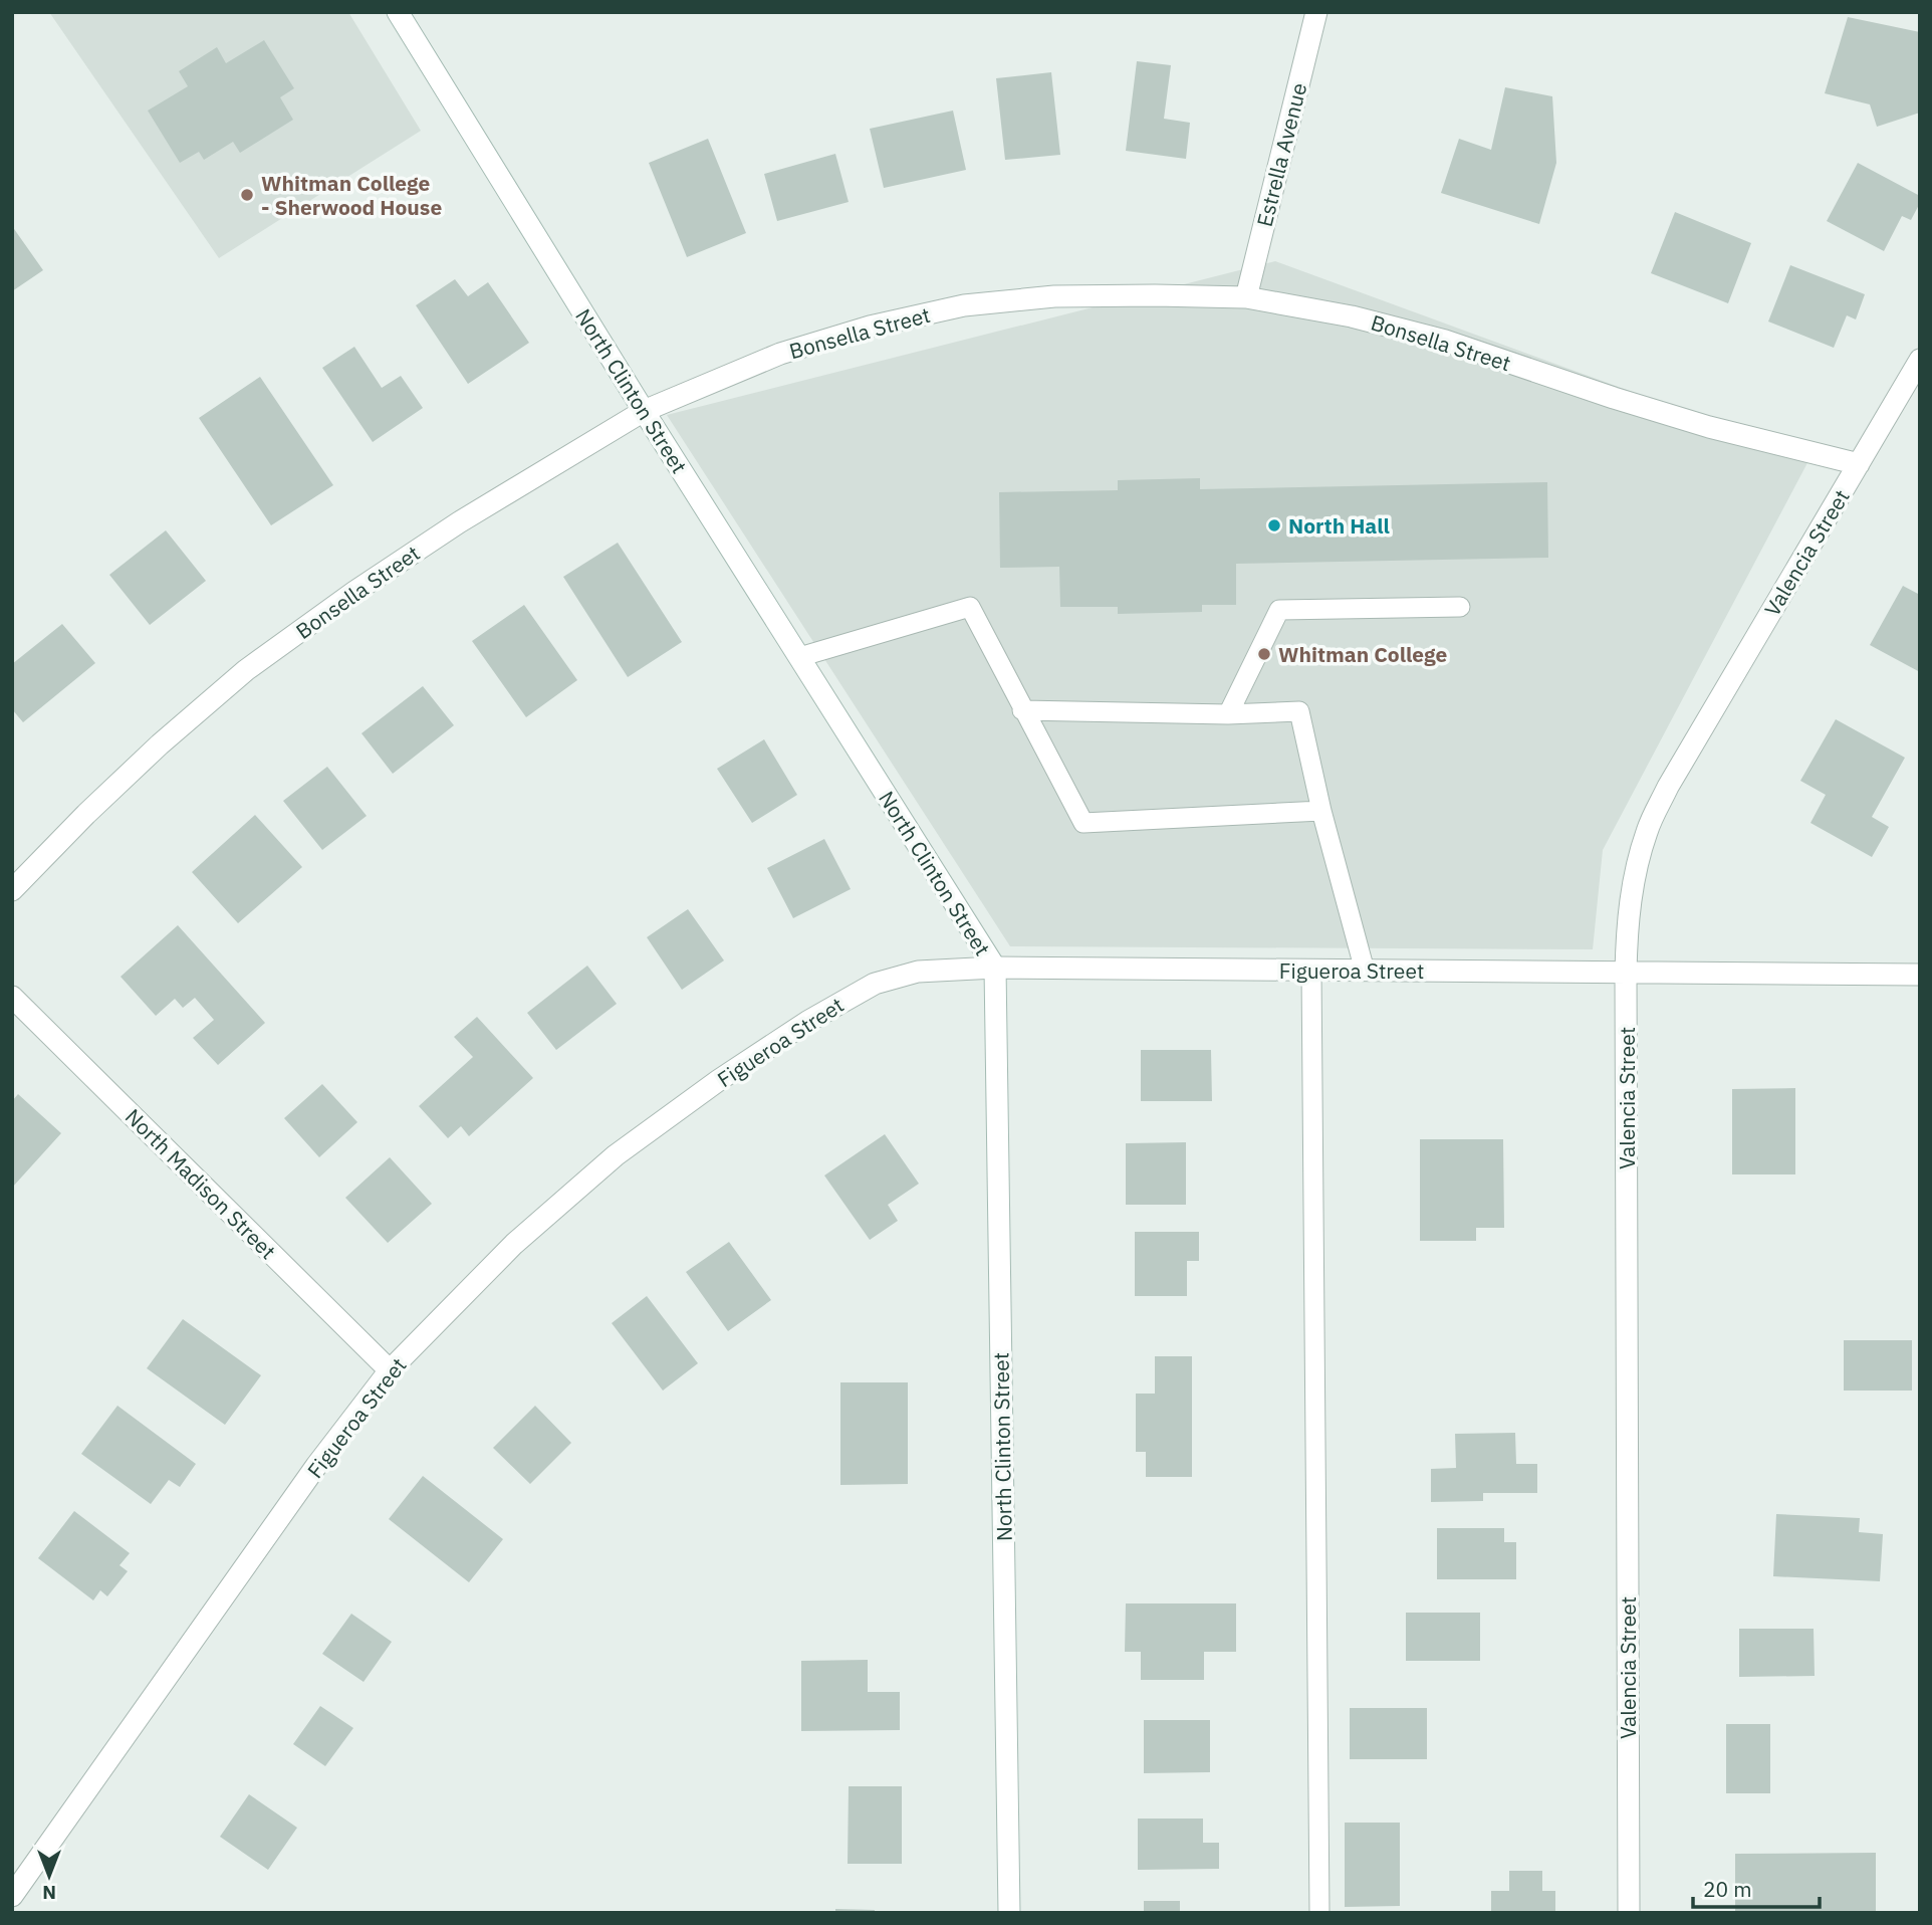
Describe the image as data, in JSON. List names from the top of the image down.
{
  "streets": {
    "street": [
      "Estrella Avenue",
      "Bonsella Street",
      "North Clinton Street",
      "Valencia Street",
      "Figueroa Street",
      "North Madison Street"
    ]
  },
  "crossings": [
    ["Estrella Avenue", "Bonsella Street"],
    ["Bonsella Street", "North Clinton Street"],
    ["Bonsella Street", "Valencia Street"],
    ["North Clinton Street", "Figueroa Street"],
    ["Valencia Street", "Figueroa Street"],
    ["Figueroa Street", "North Madison Street"]
  ],
  "places": ["Whitman College - Sherwood House", "North Hall", "Whitman College"],
  "scale_bar": "20 m",
  "north": "bottom"
}
